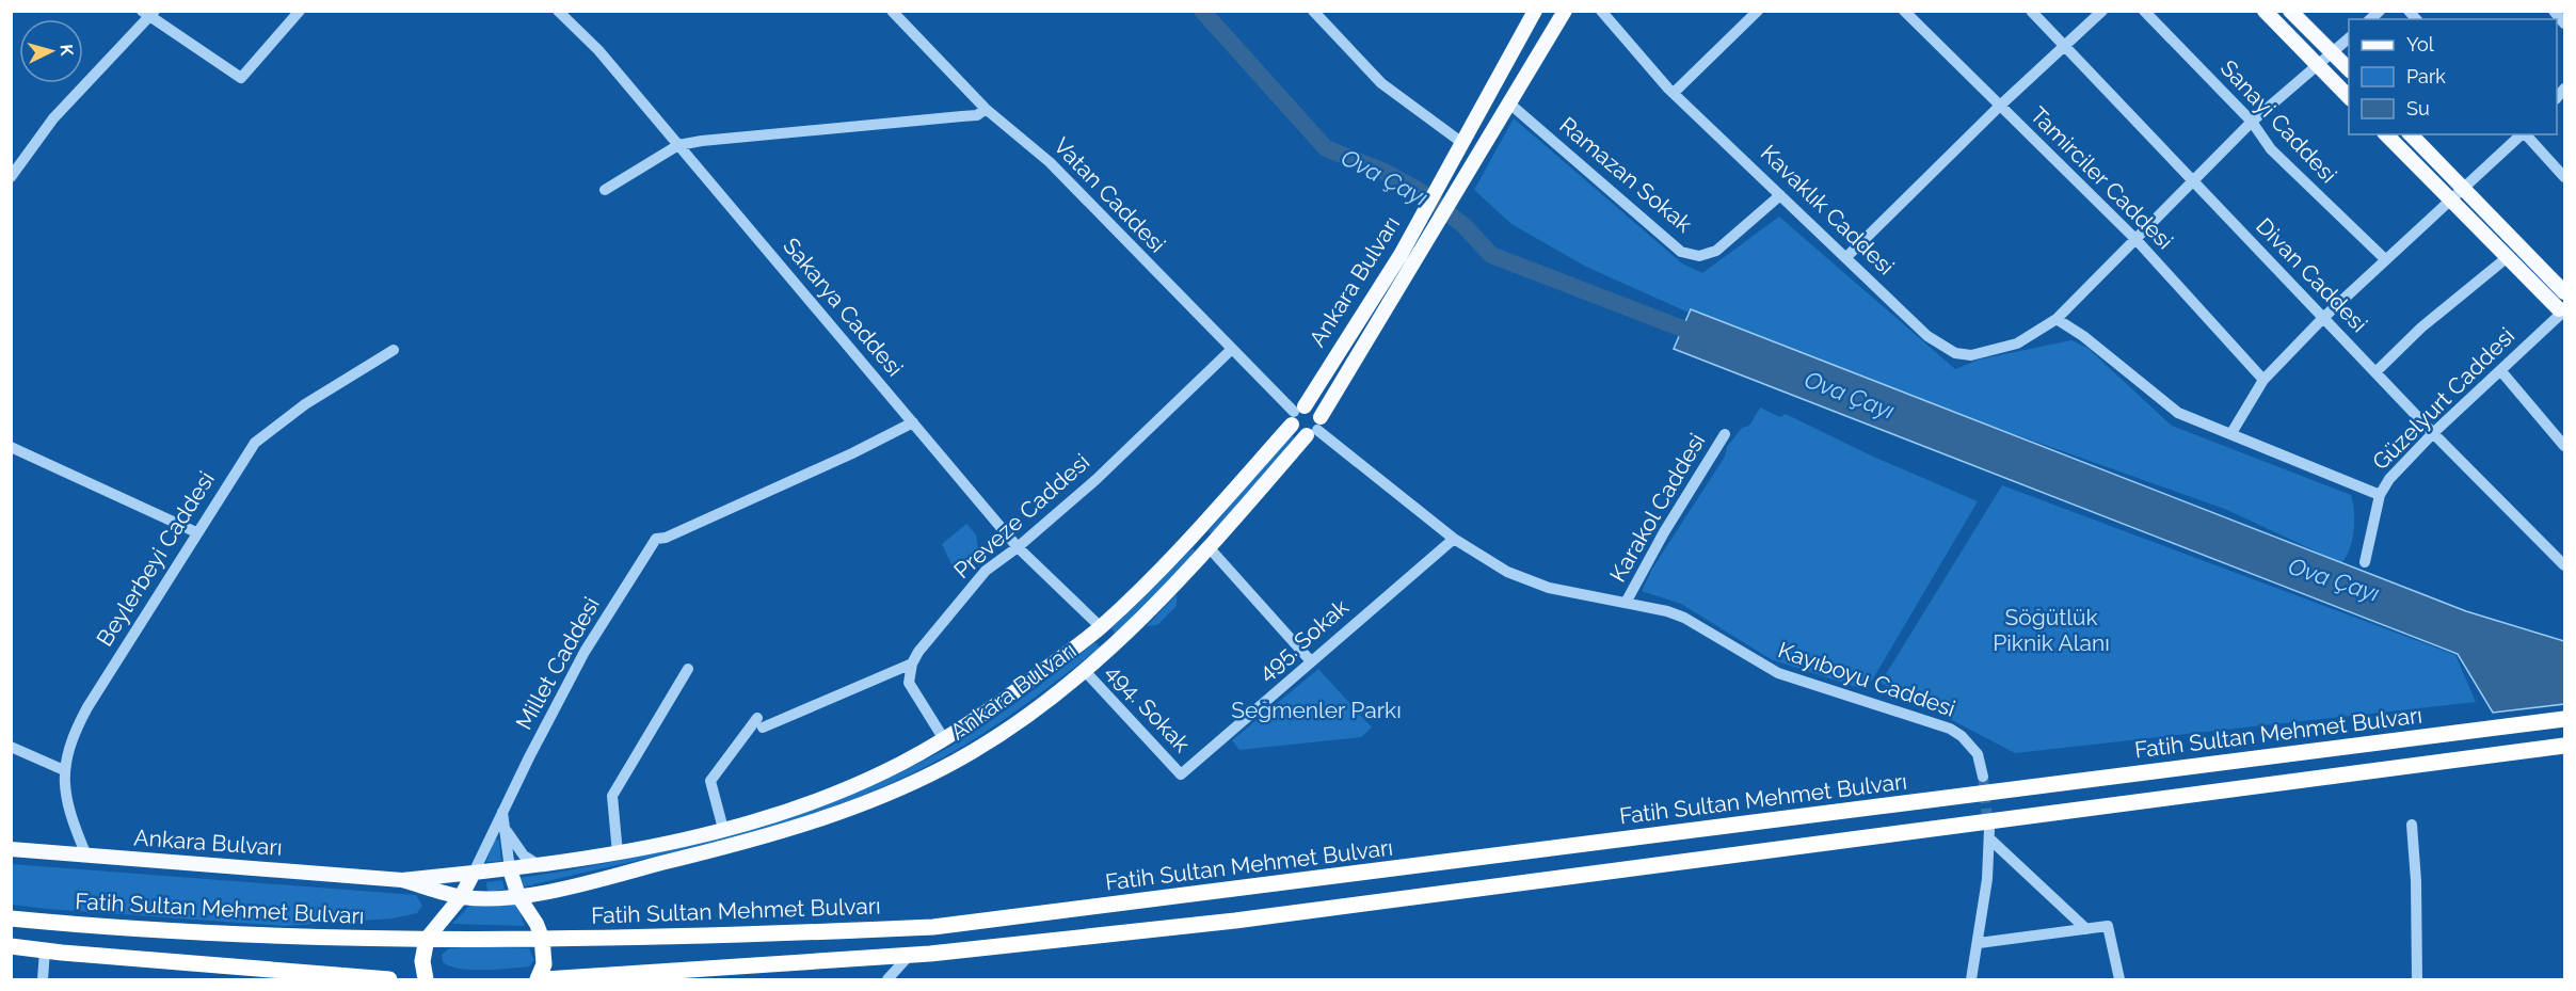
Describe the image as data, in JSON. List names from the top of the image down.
{
  "streets": {
    "highway": ["Fatih Sultan Mehmet Bulvarı"],
    "main road": ["Ankara Bulvarı"],
    "street": [
      "Sanayi Caddesi",
      "Ramazan Sokak",
      "Tamirciler Caddesi",
      "Vatan Caddesi",
      "Kavaklık Caddesi",
      "Divan Caddesi",
      "Sakarya Caddesi",
      "Güzelyurt Caddesi",
      "Karakol Caddesi",
      "Preveze Caddesi",
      "Beylerbeyi Caddesi",
      "495. Sokak",
      "Millet Caddesi",
      "Kayıboyu Caddesi",
      "494. Sokak"
    ]
  },
  "crossings": [
    ["Sanayi Caddesi", "Kavaklık Caddesi"],
    ["Ramazan Sokak", "Kavaklık Caddesi"],
    ["Ramazan Sokak", "Ankara Bulvarı"],
    ["Tamirciler Caddesi", "Kavaklık Caddesi"],
    ["Vatan Caddesi", "Ankara Bulvarı"],
    ["Vatan Caddesi", "Preveze Caddesi"],
    ["Kavaklık Caddesi", "Divan Caddesi"],
    ["Divan Caddesi", "Güzelyurt Caddesi"],
    ["Ankara Bulvarı", "Sakarya Caddesi"],
    ["Ankara Bulvarı", "Beylerbeyi Caddesi"],
    ["Ankara Bulvarı", "Millet Caddesi"],
    ["Ankara Bulvarı", "Kayıboyu Caddesi"],
    ["Ankara Bulvarı", "494. Sokak"],
    ["Sakarya Caddesi", "Preveze Caddesi"],
    ["Sakarya Caddesi", "Millet Caddesi"],
    ["Karakol Caddesi", "Kayıboyu Caddesi"],
    ["495. Sokak", "Kayıboyu Caddesi"],
    ["495. Sokak", "494. Sokak"]
  ],
  "water": ["Ova Çayı"],
  "parks": ["Söğütlük Piknik Alanı", "Seğmenler Parkı"],
  "legend": ["Yol", "Park", "Su"],
  "north": "right"
}
